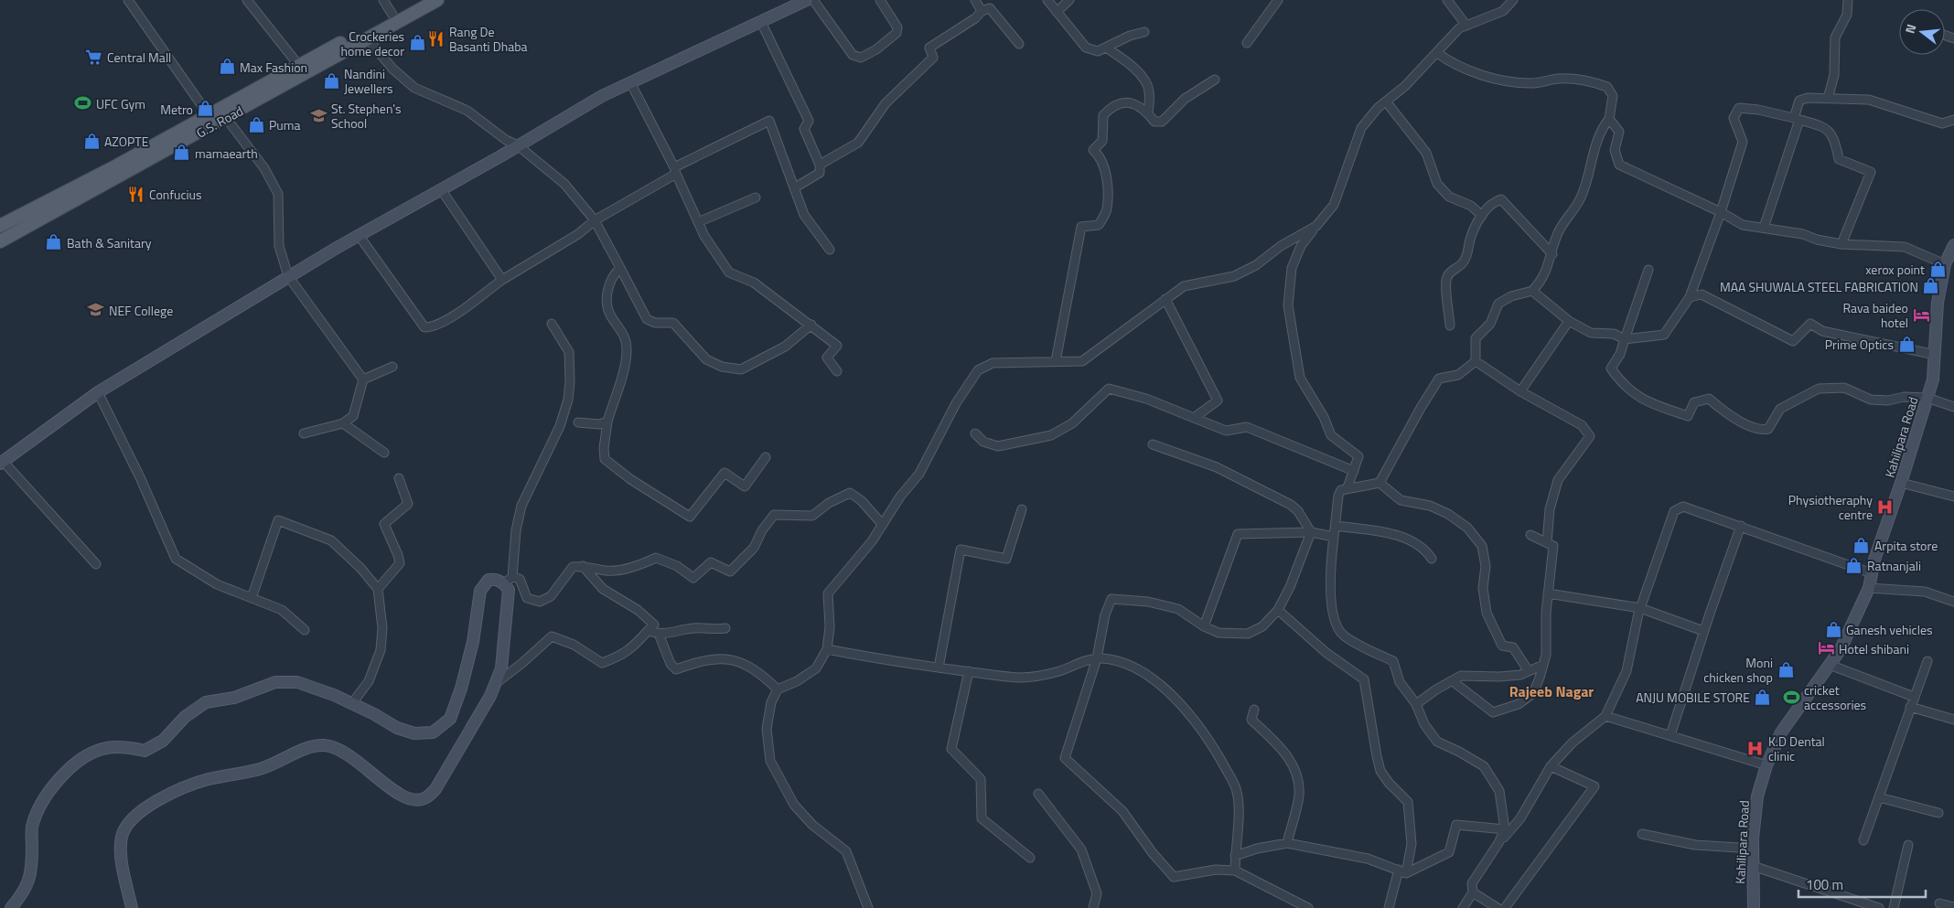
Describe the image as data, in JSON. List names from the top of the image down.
{
  "streets": {
    "main road": ["G.S. Road"],
    "street": ["Kahilipara Road"]
  },
  "districts": ["Rajeeb Nagar"],
  "places": {
    "restaurant": ["Rang De Basanti Dhaba", "Confucius"],
    "shop": [
      "Crockeries home decor",
      "Max Fashion",
      "Nandini Jewellers",
      "Metro",
      "Puma",
      "AZOPTE",
      "mamaearth",
      "Bath & Sanitary",
      "xerox point",
      "MAA SHUWALA STEEL FABRICATION",
      "Prime Optics",
      "Arpita store",
      "Ratnanjali",
      "Ganesh vehicles",
      "Moni chicken shop",
      "ANJU MOBILE STORE"
    ],
    "supermarket": ["Central Mall"],
    "sports": ["UFC Gym", "cricket accessories"],
    "school or university": ["St. Stephen's School", "NEF College"],
    "hotel": ["Rava baideo hotel", "Hotel shibani"],
    "hospital": ["Physiotheraphy centre", "K.D Dental clinic"]
  },
  "scale_bar": "100 m",
  "north": "left"
}
